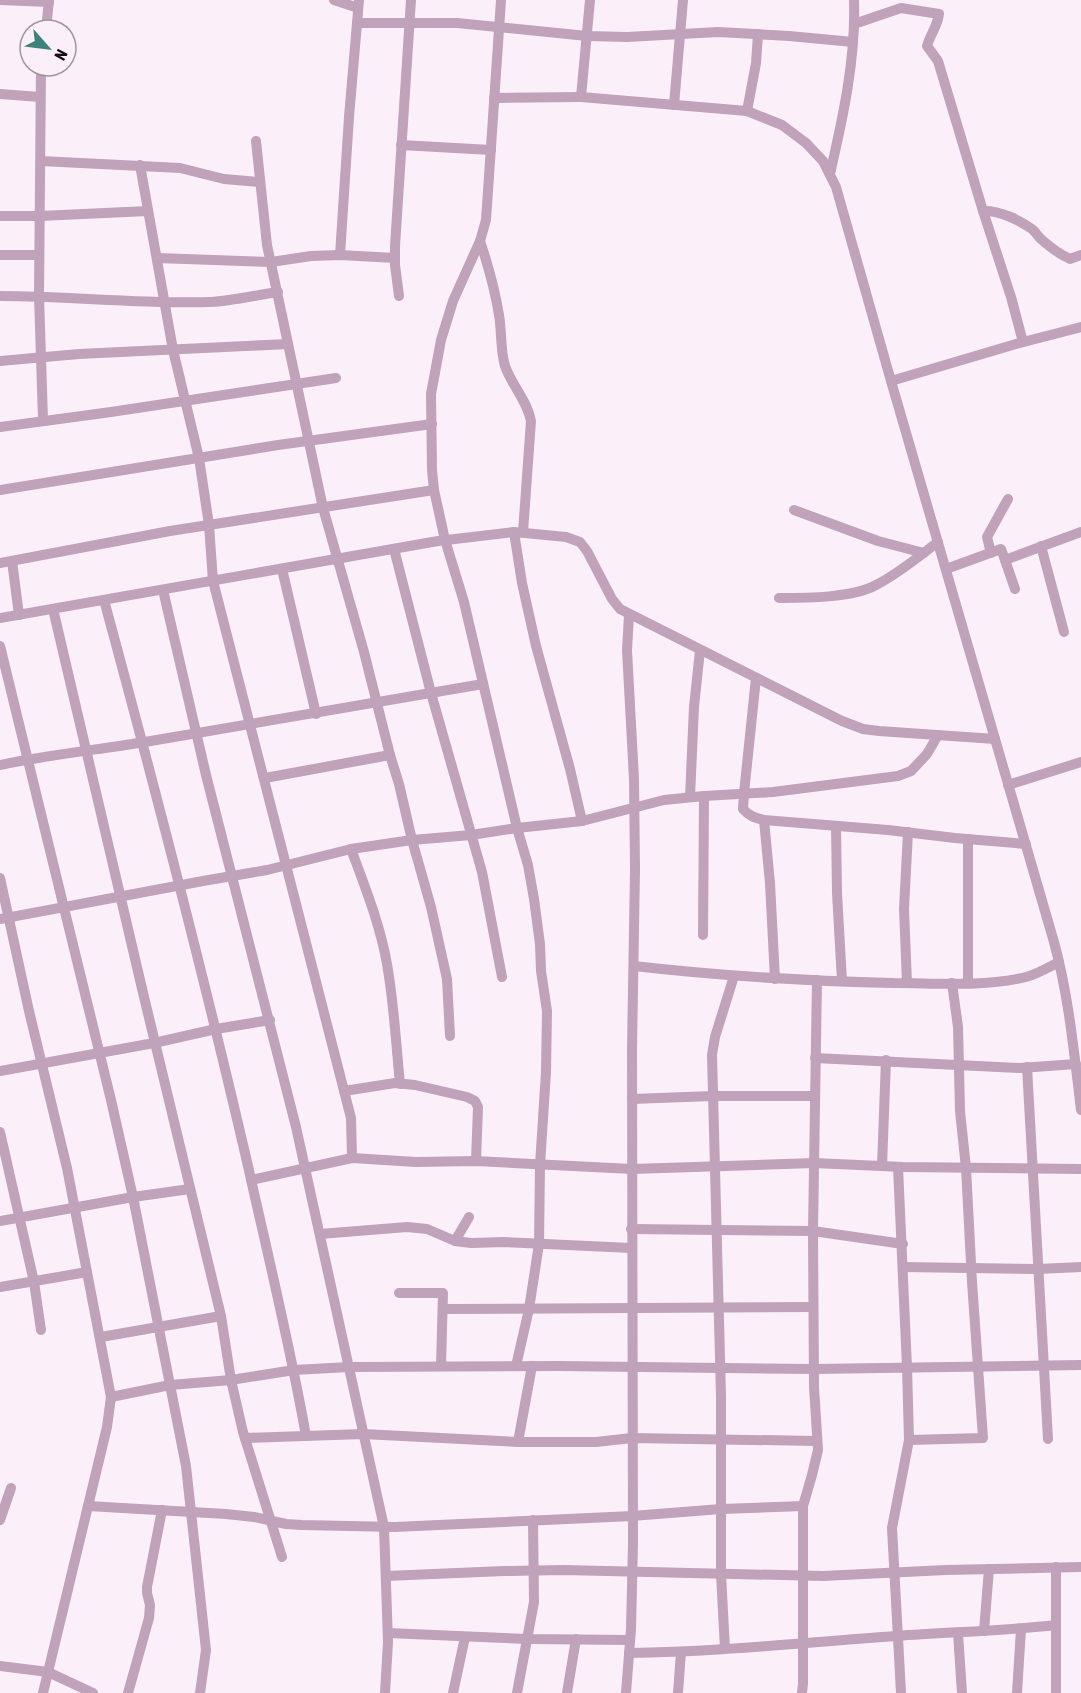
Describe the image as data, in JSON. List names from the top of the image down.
{
  "north": "bottom right"
}
